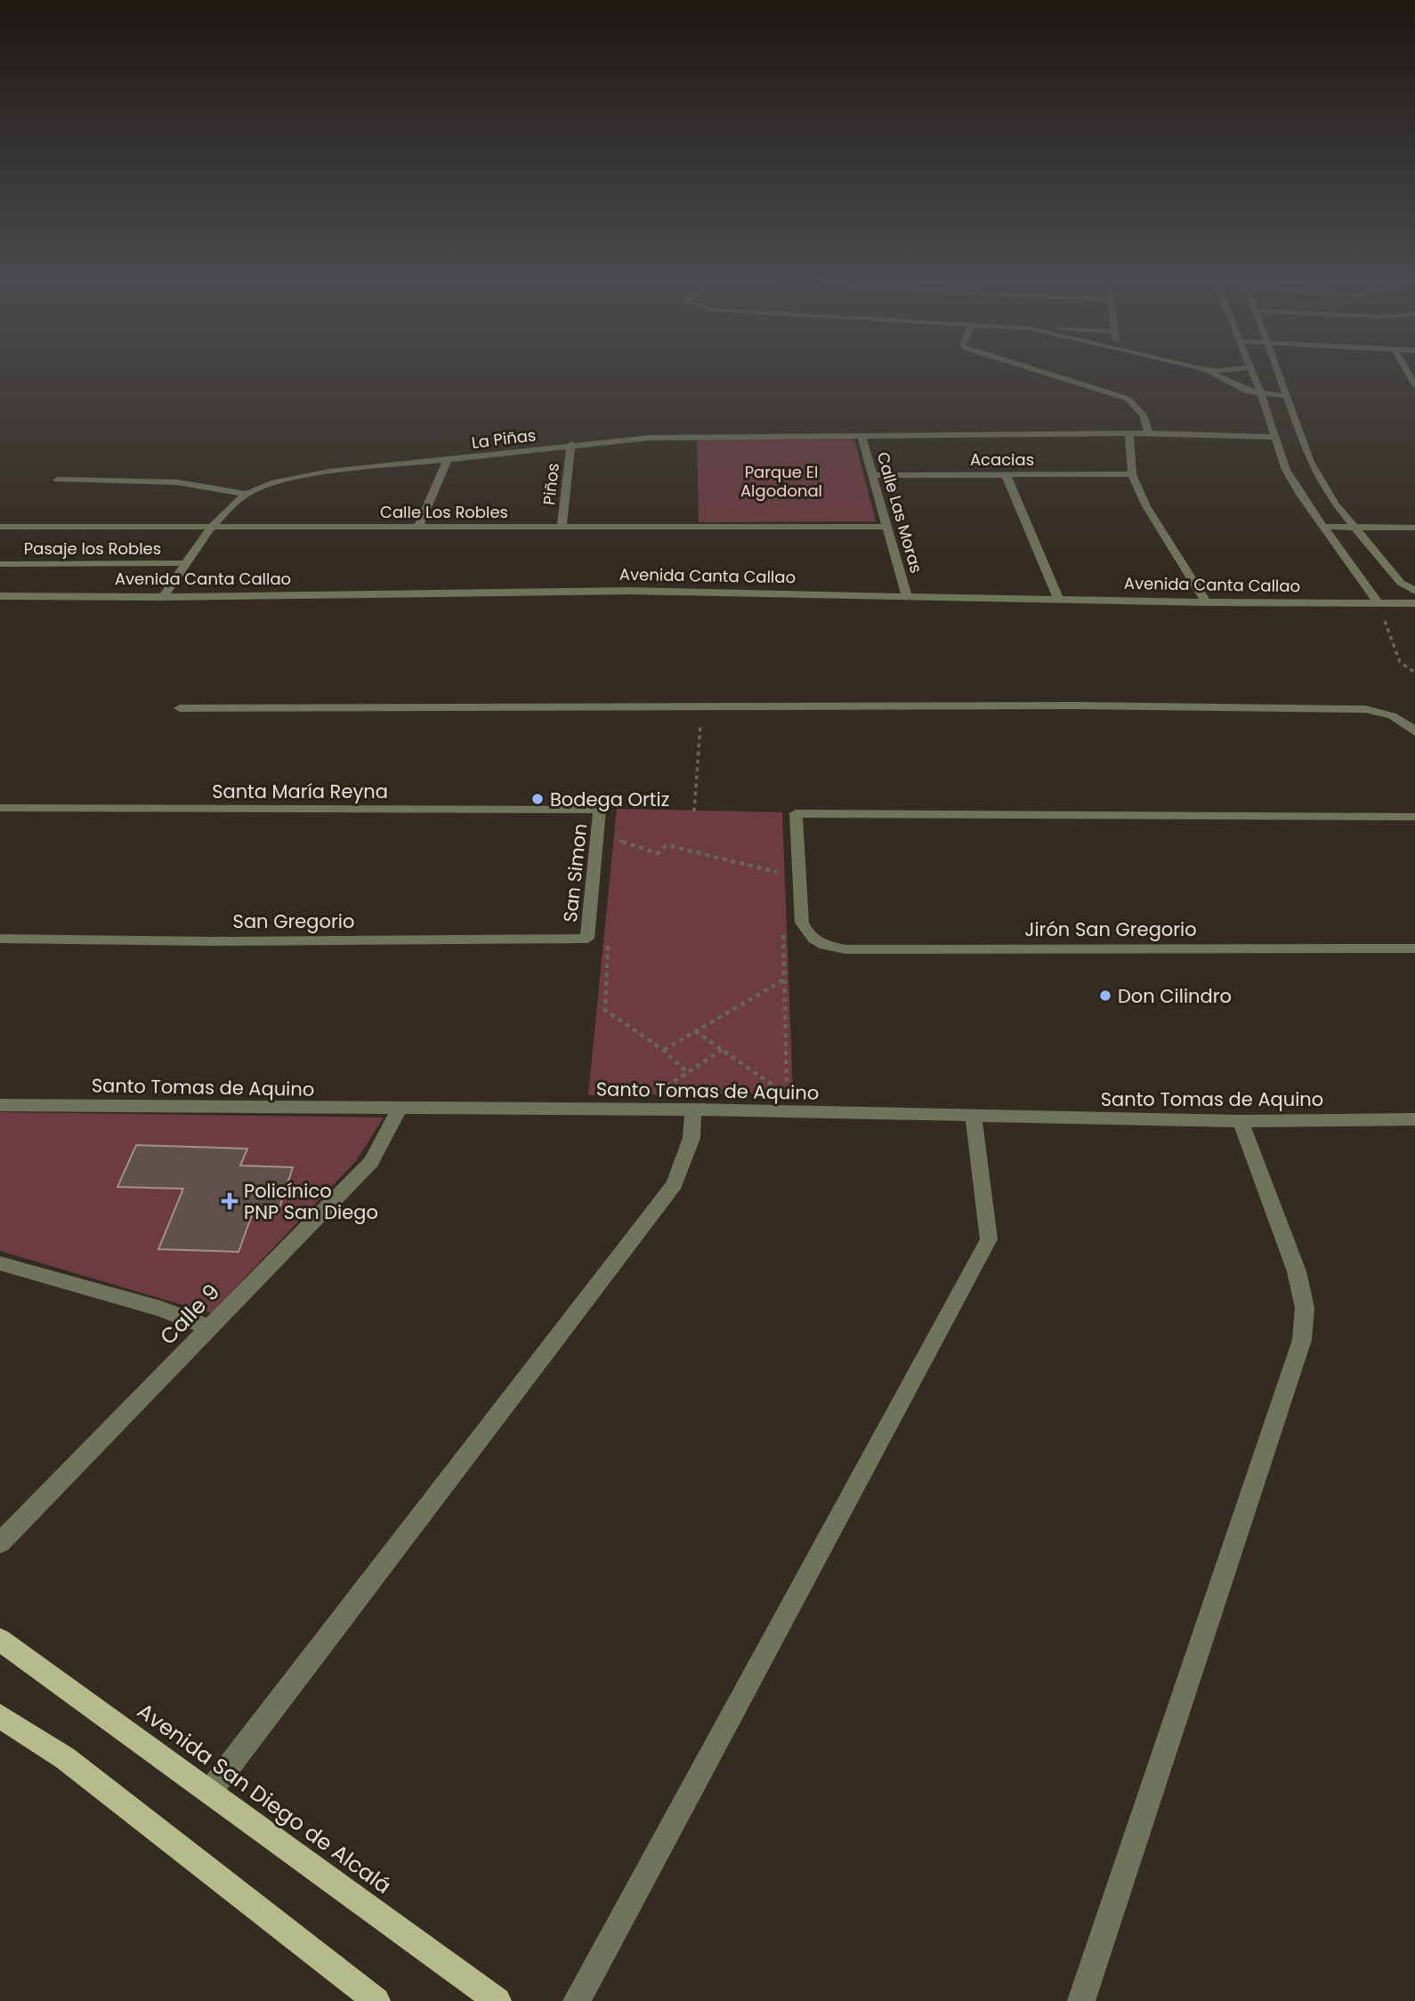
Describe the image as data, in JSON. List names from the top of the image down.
{
  "streets": {
    "main road": ["Avenida San Diego de Alcalá"],
    "street": [
      "La Piñas",
      "Acacias",
      "Piños",
      "Calle Los Robles",
      "Calle Las Moras",
      "Pasaje los Robles",
      "Avenida Canta Callao",
      "Santa María Reyna",
      "San Simon",
      "San Gregorio",
      "Jirón San Gregorio",
      "Santo Tomas de Aquino",
      "Calle 9"
    ]
  },
  "crossings": [
    ["La Piñas", "Piños"],
    ["La Piñas", "Calle Los Robles"],
    ["La Piñas", "Calle Las Moras"],
    ["La Piñas", "Pasaje los Robles"],
    ["La Piñas", "Avenida Canta Callao"],
    ["Acacias", "Calle Las Moras"],
    ["Piños", "Calle Los Robles"],
    ["Calle Los Robles", "Calle Las Moras"],
    ["Calle Las Moras", "Avenida Canta Callao"],
    ["Santa María Reyna", "San Simon"],
    ["San Simon", "San Gregorio"],
    ["Santo Tomas de Aquino", "Calle 9"]
  ],
  "parks": ["Parque El Algodonal"],
  "places": {
    "other": ["Bodega Ortiz", "Don Cilindro"],
    "health": ["Policínico PNP San Diego"]
  }
}
